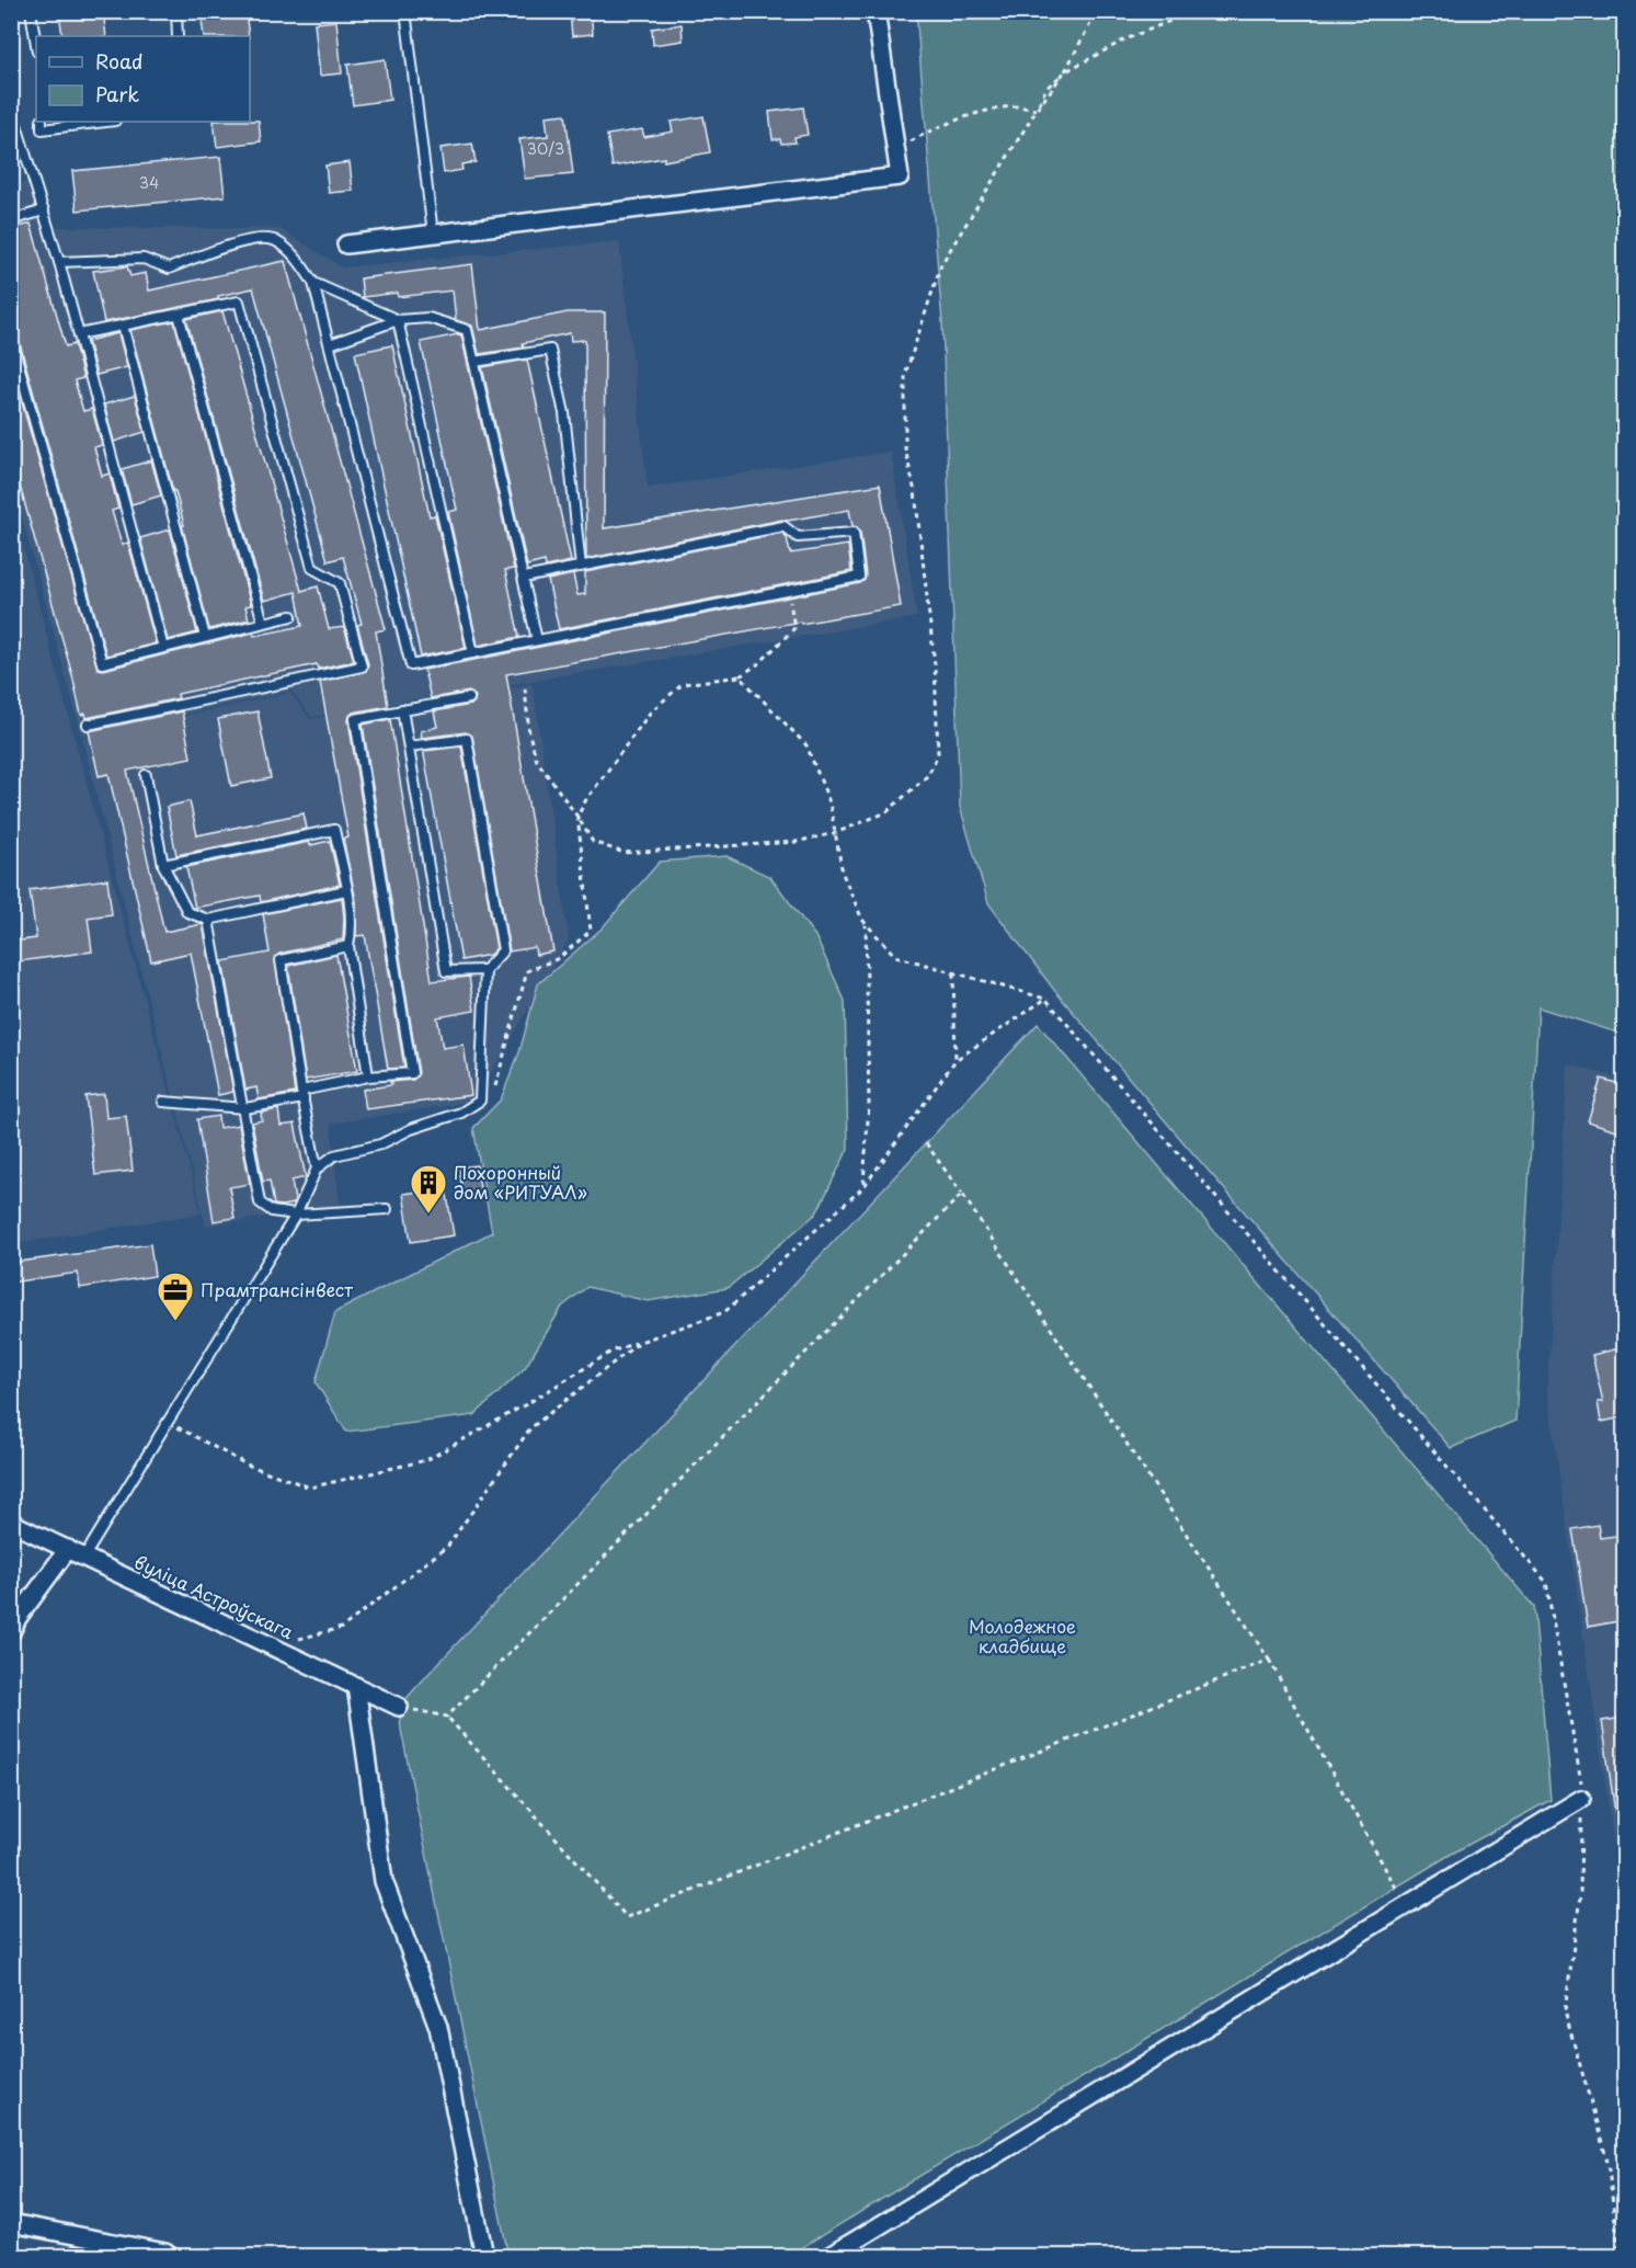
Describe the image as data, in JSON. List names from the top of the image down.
{
  "streets": {
    "street": ["вуліца Астроўскага"]
  },
  "parks": ["Молодежное кладбище"],
  "places": {
    "building": ["Похоронный дом «РИТУАЛ»"],
    "office": ["Прамтрансінвест"]
  },
  "house_numbers": ["30/3", "34"],
  "legend": ["Road", "Park"]
}
